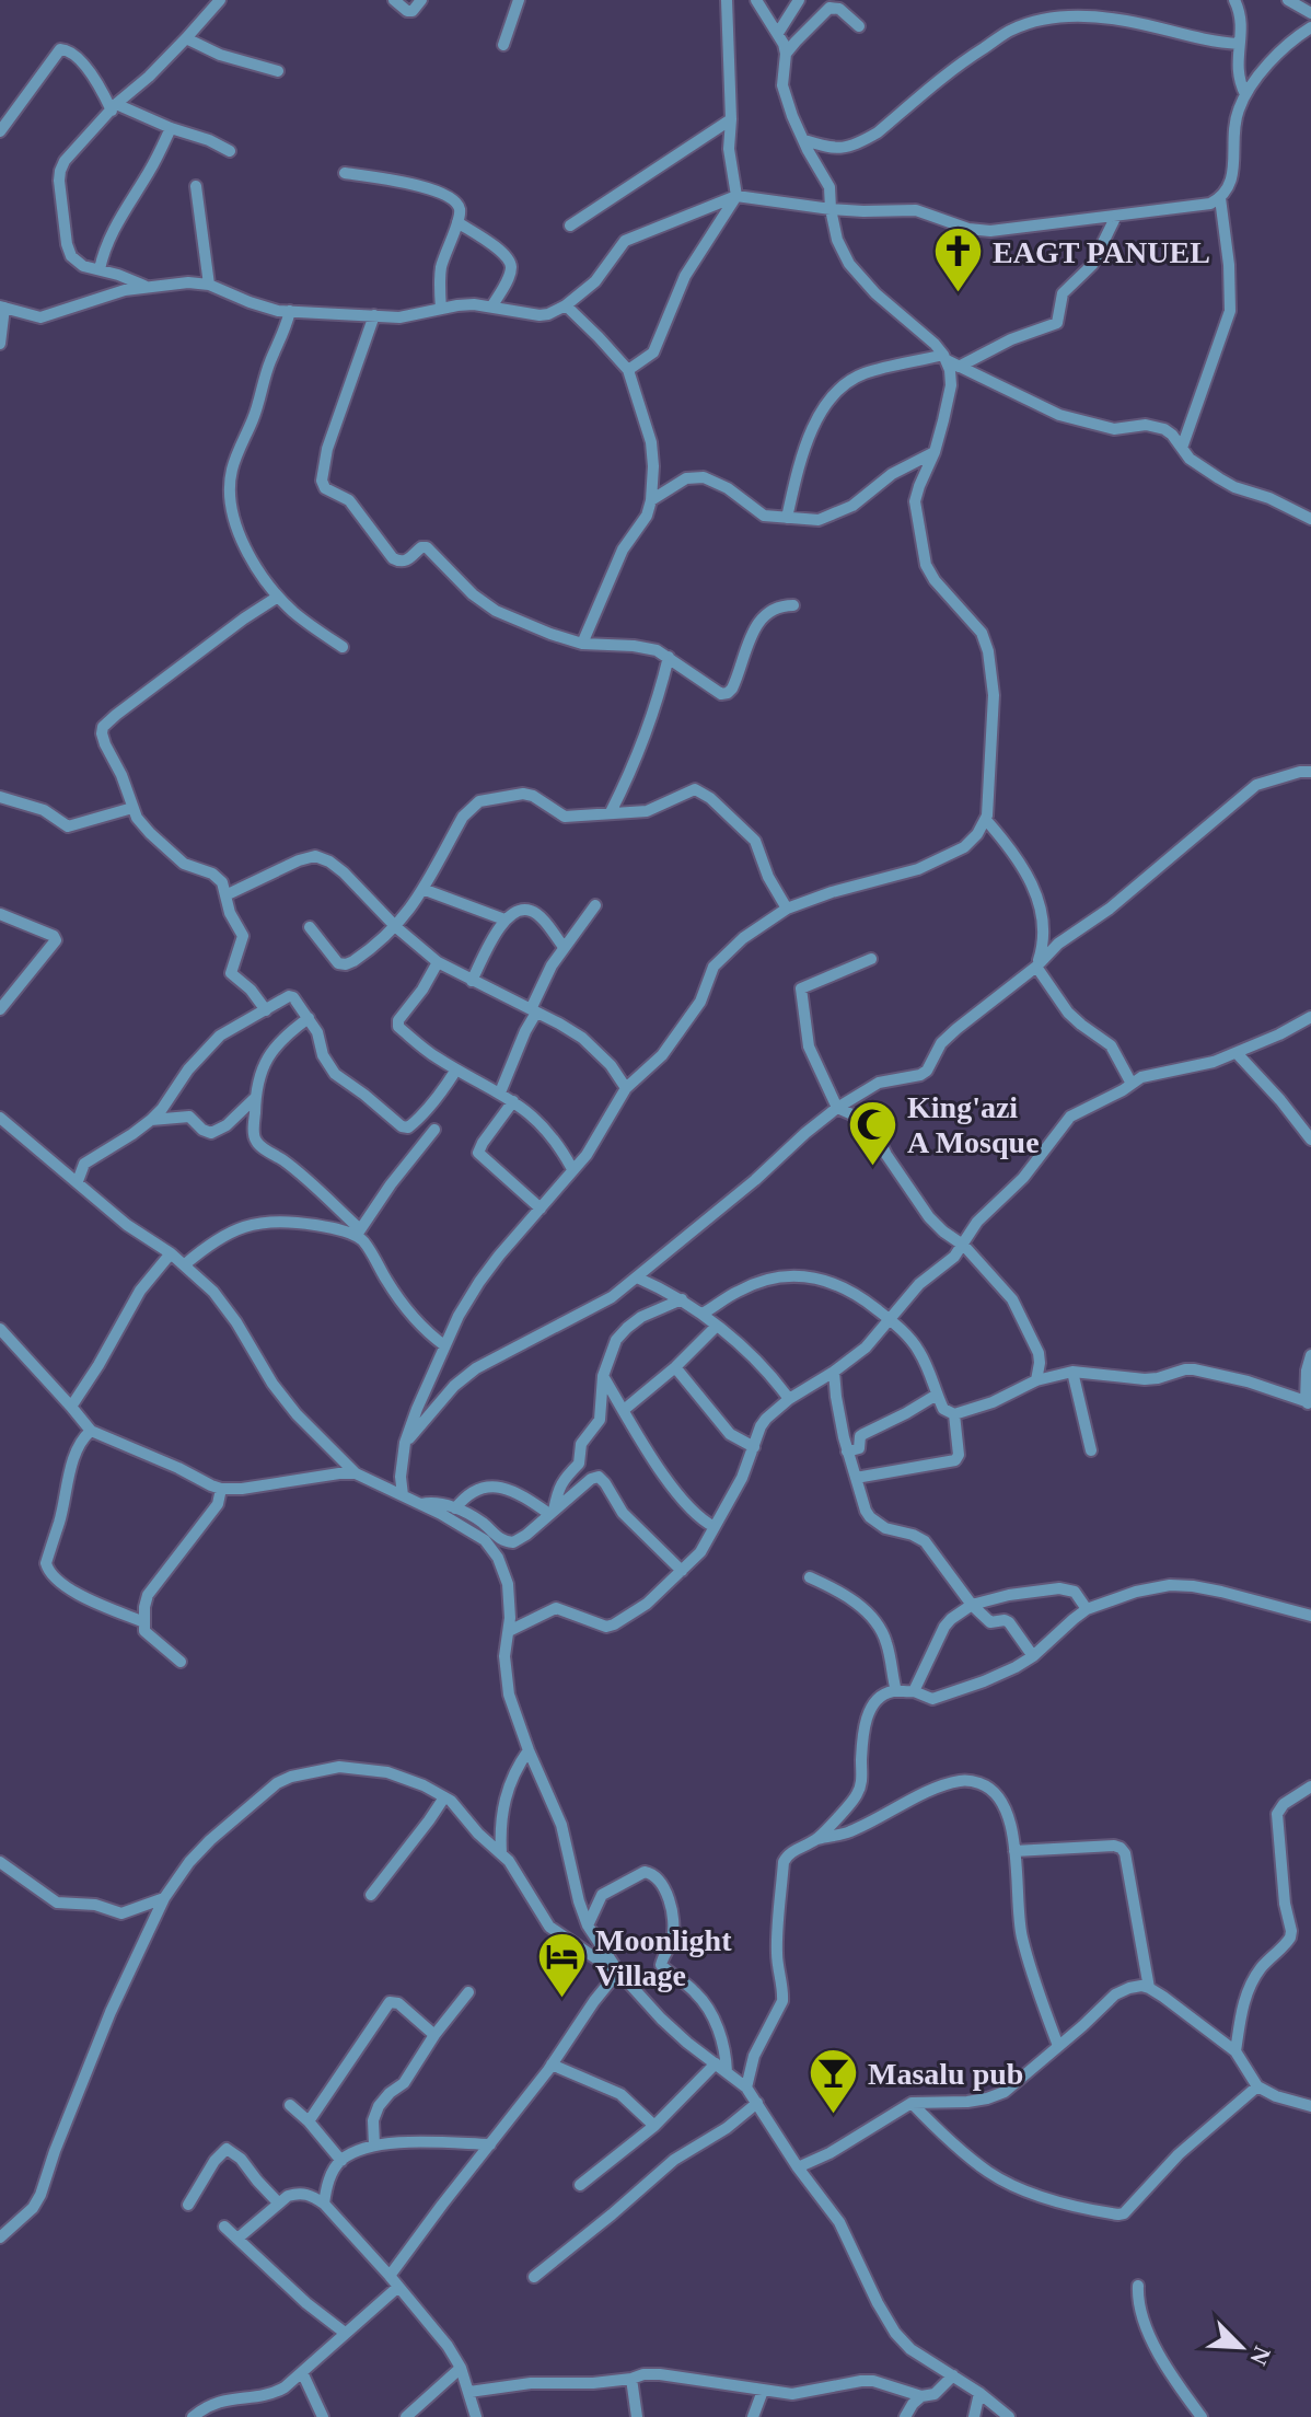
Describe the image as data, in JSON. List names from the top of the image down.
{
  "places": {
    "church": ["EAGT PANUEL"],
    "mosque": ["King'azi A Mosque"],
    "hotel": ["Moonlight Village"],
    "bar": ["Masalu pub"]
  },
  "north": "bottom right"
}
